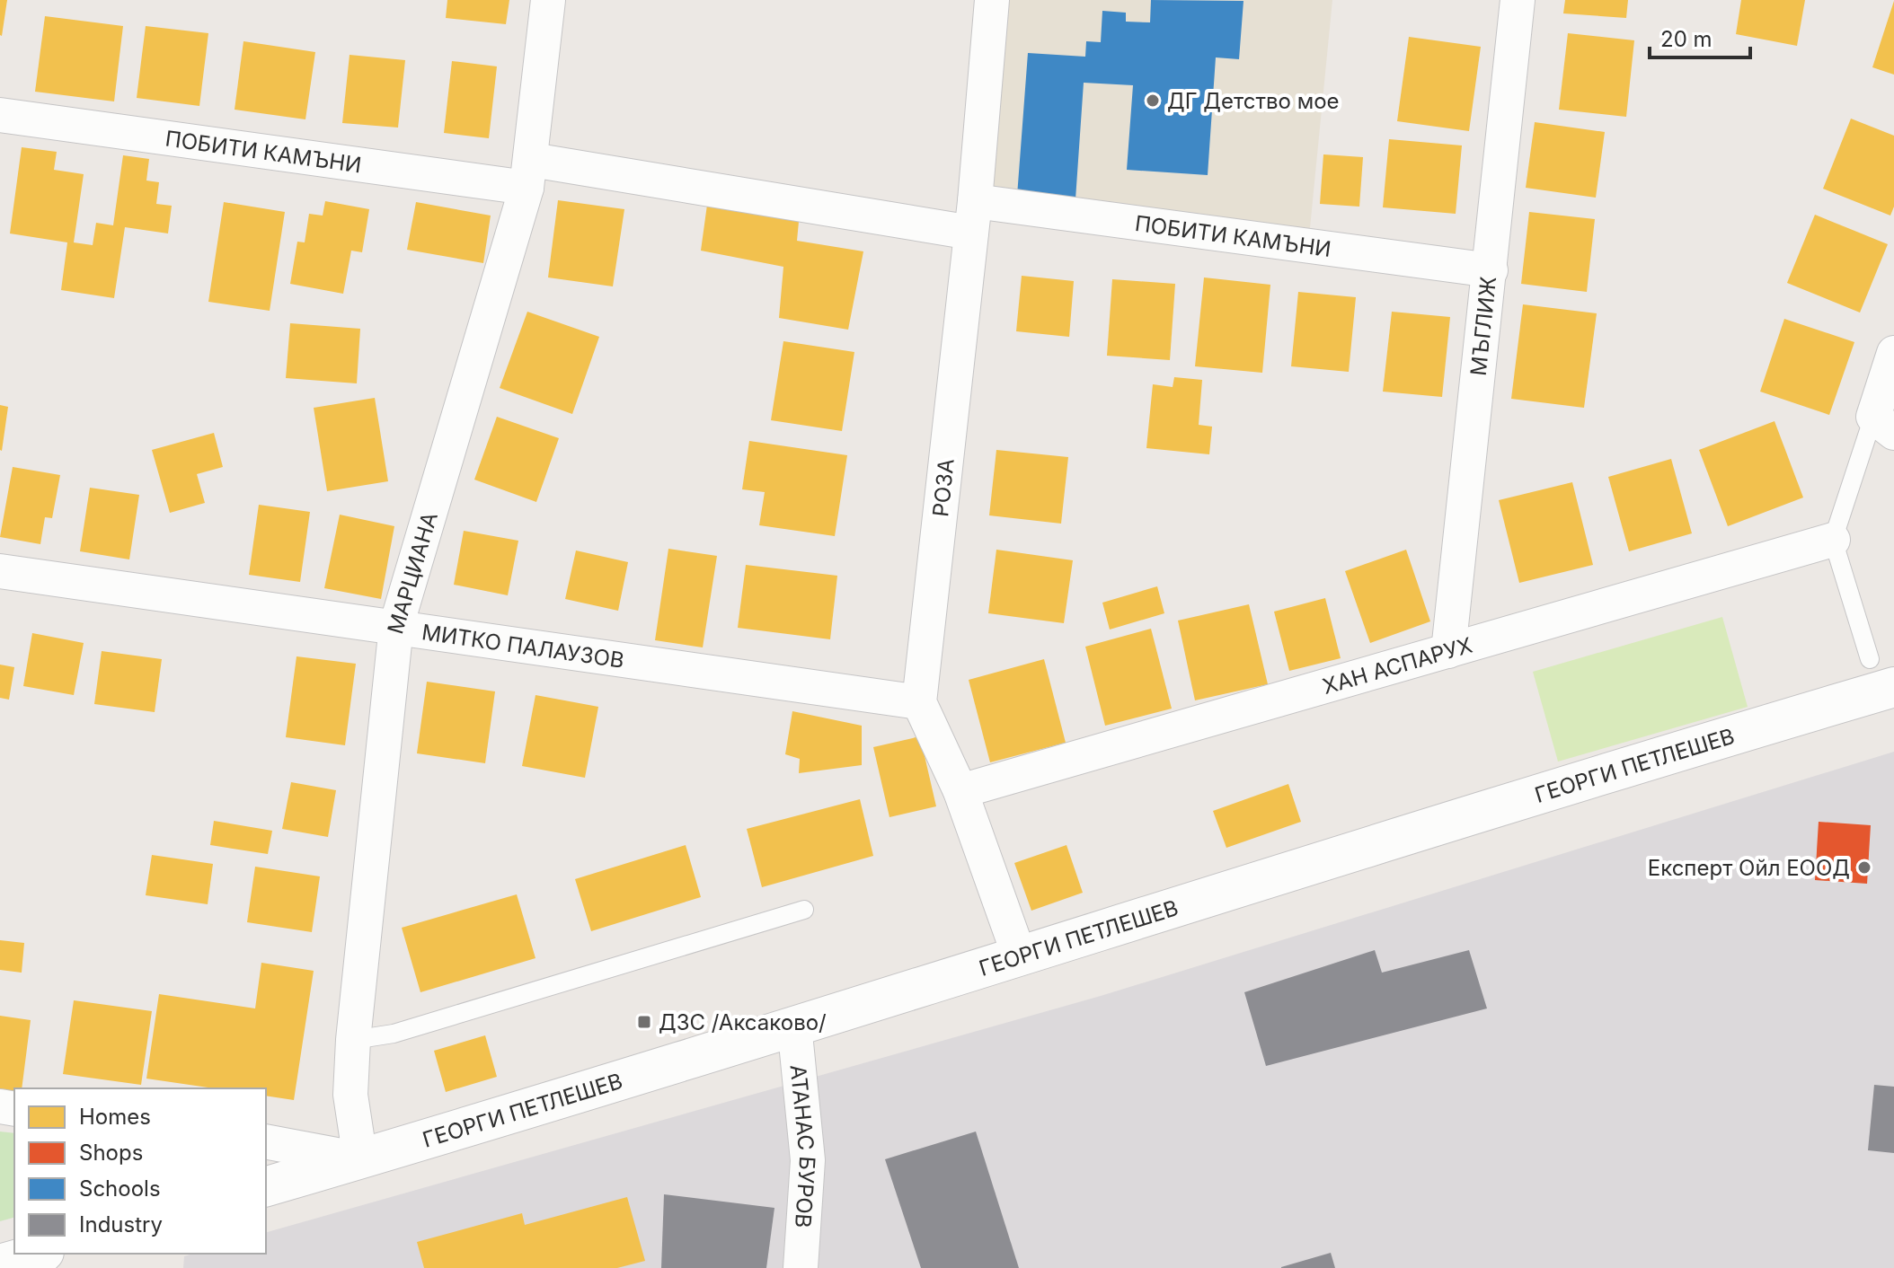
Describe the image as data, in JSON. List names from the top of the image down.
{
  "streets": {
    "main road": ["ГЕОРГИ ПЕТЛЕШЕВ"],
    "street": [
      "ПОБИТИ КАМЪНИ",
      "МЪГЛИЖ",
      "РОЗА",
      "МАРЦИАНА",
      "МИТКО ПАЛАУЗОВ",
      "ХАН АСПАРУХ",
      "АТАНАС БУРОВ"
    ]
  },
  "crossings": [
    ["ПОБИТИ КАМЪНИ", "МЪГЛИЖ"],
    ["ПОБИТИ КАМЪНИ", "РОЗА"],
    ["ПОБИТИ КАМЪНИ", "МАРЦИАНА"],
    ["МЪГЛИЖ", "ХАН АСПАРУХ"],
    ["РОЗА", "МИТКО ПАЛАУЗОВ"],
    ["МАРЦИАНА", "МИТКО ПАЛАУЗОВ"],
    ["МАРЦИАНА", "ГЕОРГИ ПЕТЛЕШЕВ"],
    ["ГЕОРГИ ПЕТЛЕШЕВ", "АТАНАС БУРОВ"]
  ],
  "places": {
    "other": ["ДГ Детство мое", "Експерт Ойл ЕООД"],
    "transit": ["ДЗС /Аксаково/"]
  },
  "legend": [
    "Homes",
    "Shops",
    "Schools",
    "Industry"
  ],
  "scale_bar": "20 m"
}
